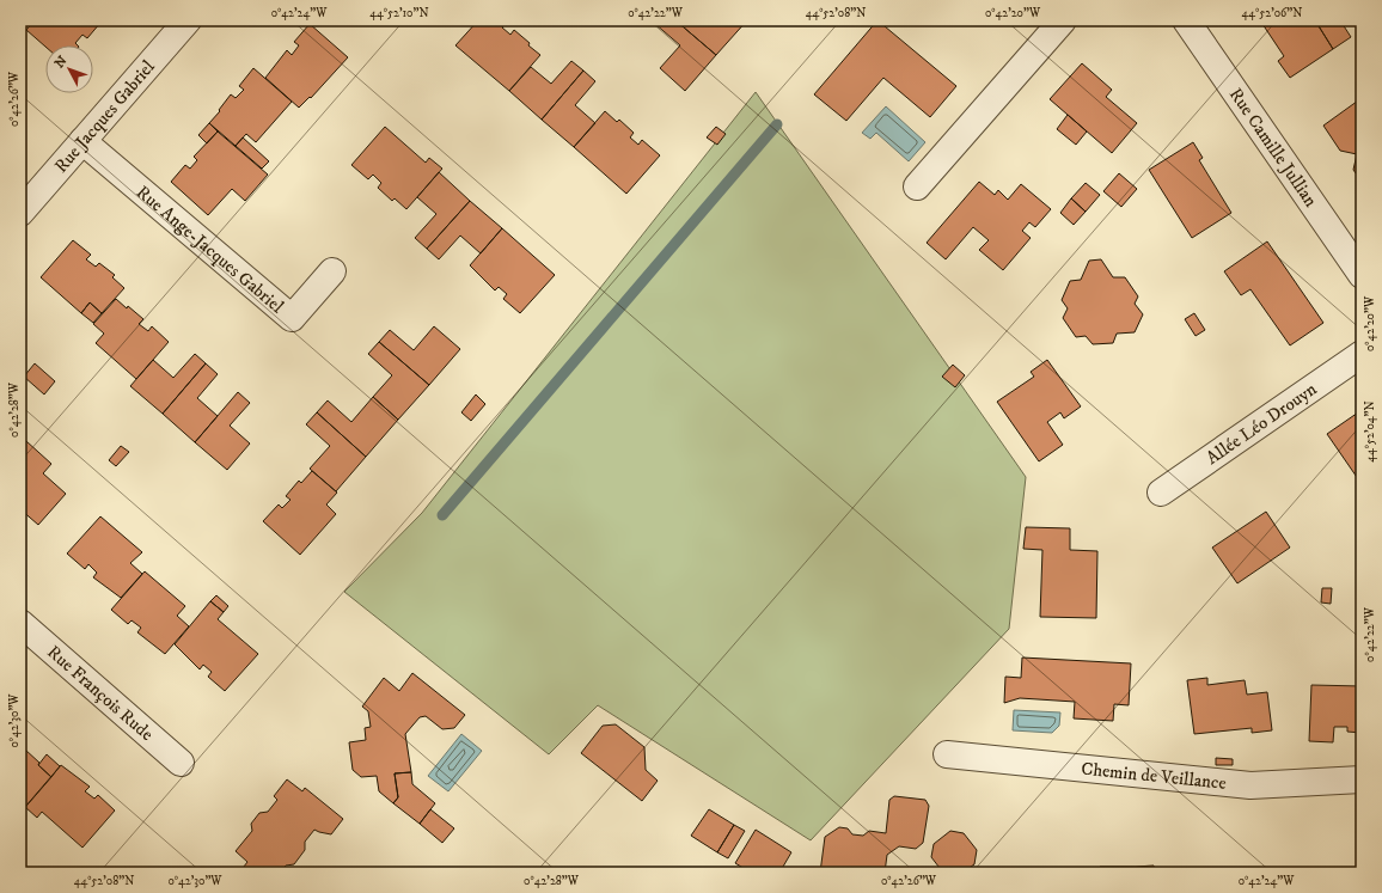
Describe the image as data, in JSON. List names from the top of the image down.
{
  "streets": {
    "street": [
      "Rue Jacques Gabriel",
      "Rue Camille Jullian",
      "Rue Ange-Jacques Gabriel",
      "Allée Léo Drouyn",
      "Rue François Rude",
      "Chemin de Veillance"
    ]
  },
  "crossings": [
    ["Rue Jacques Gabriel", "Rue Ange-Jacques Gabriel"]
  ],
  "north": "top left",
  "coordinates": [
    "0°42'24\"W",
    "44°52'10\"N",
    "0°42'22\"W",
    "44°52'08\"N",
    "0°42'20\"W",
    "44°52'06\"N",
    "0°42'26\"W",
    "0°42'28\"W",
    "44°52'04\"N",
    "0°42'30\"W"
  ]
}
